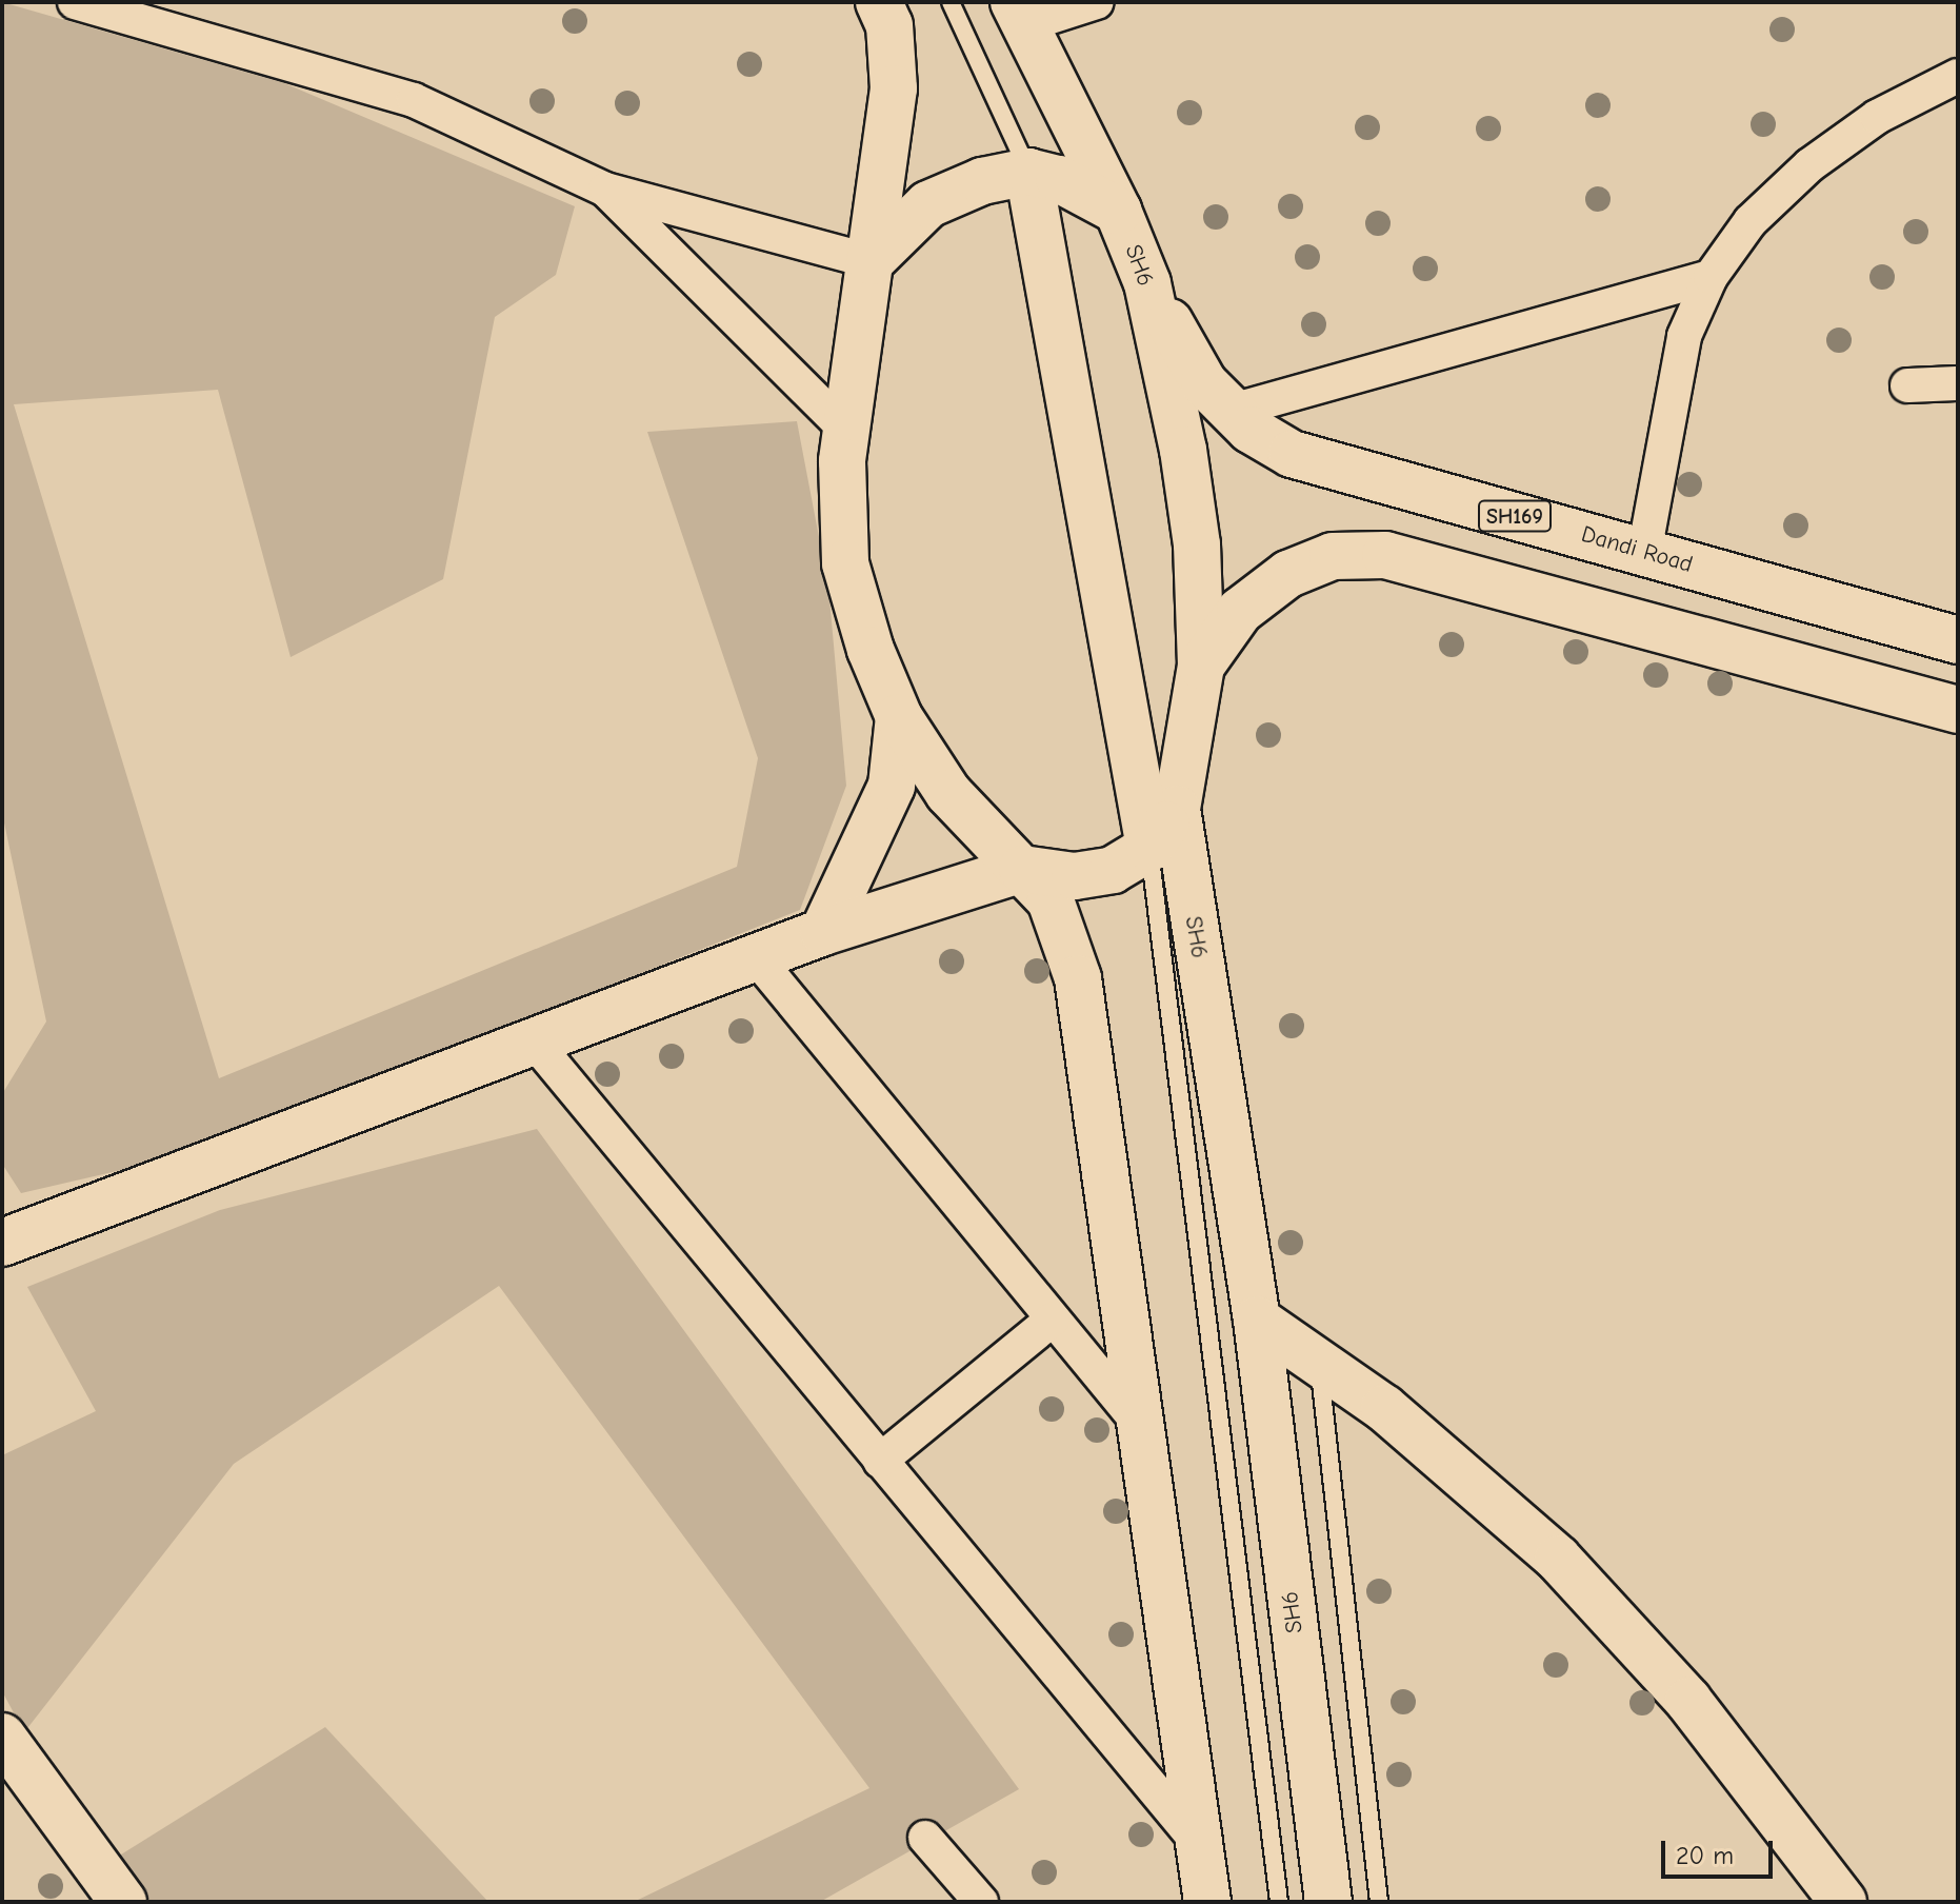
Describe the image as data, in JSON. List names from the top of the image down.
{
  "streets": {
    "main road": ["SH6", "SH169", "Dandi Road"]
  },
  "crossings": [
    ["SH6", "Dandi Road"]
  ],
  "scale_bar": "20 m"
}
